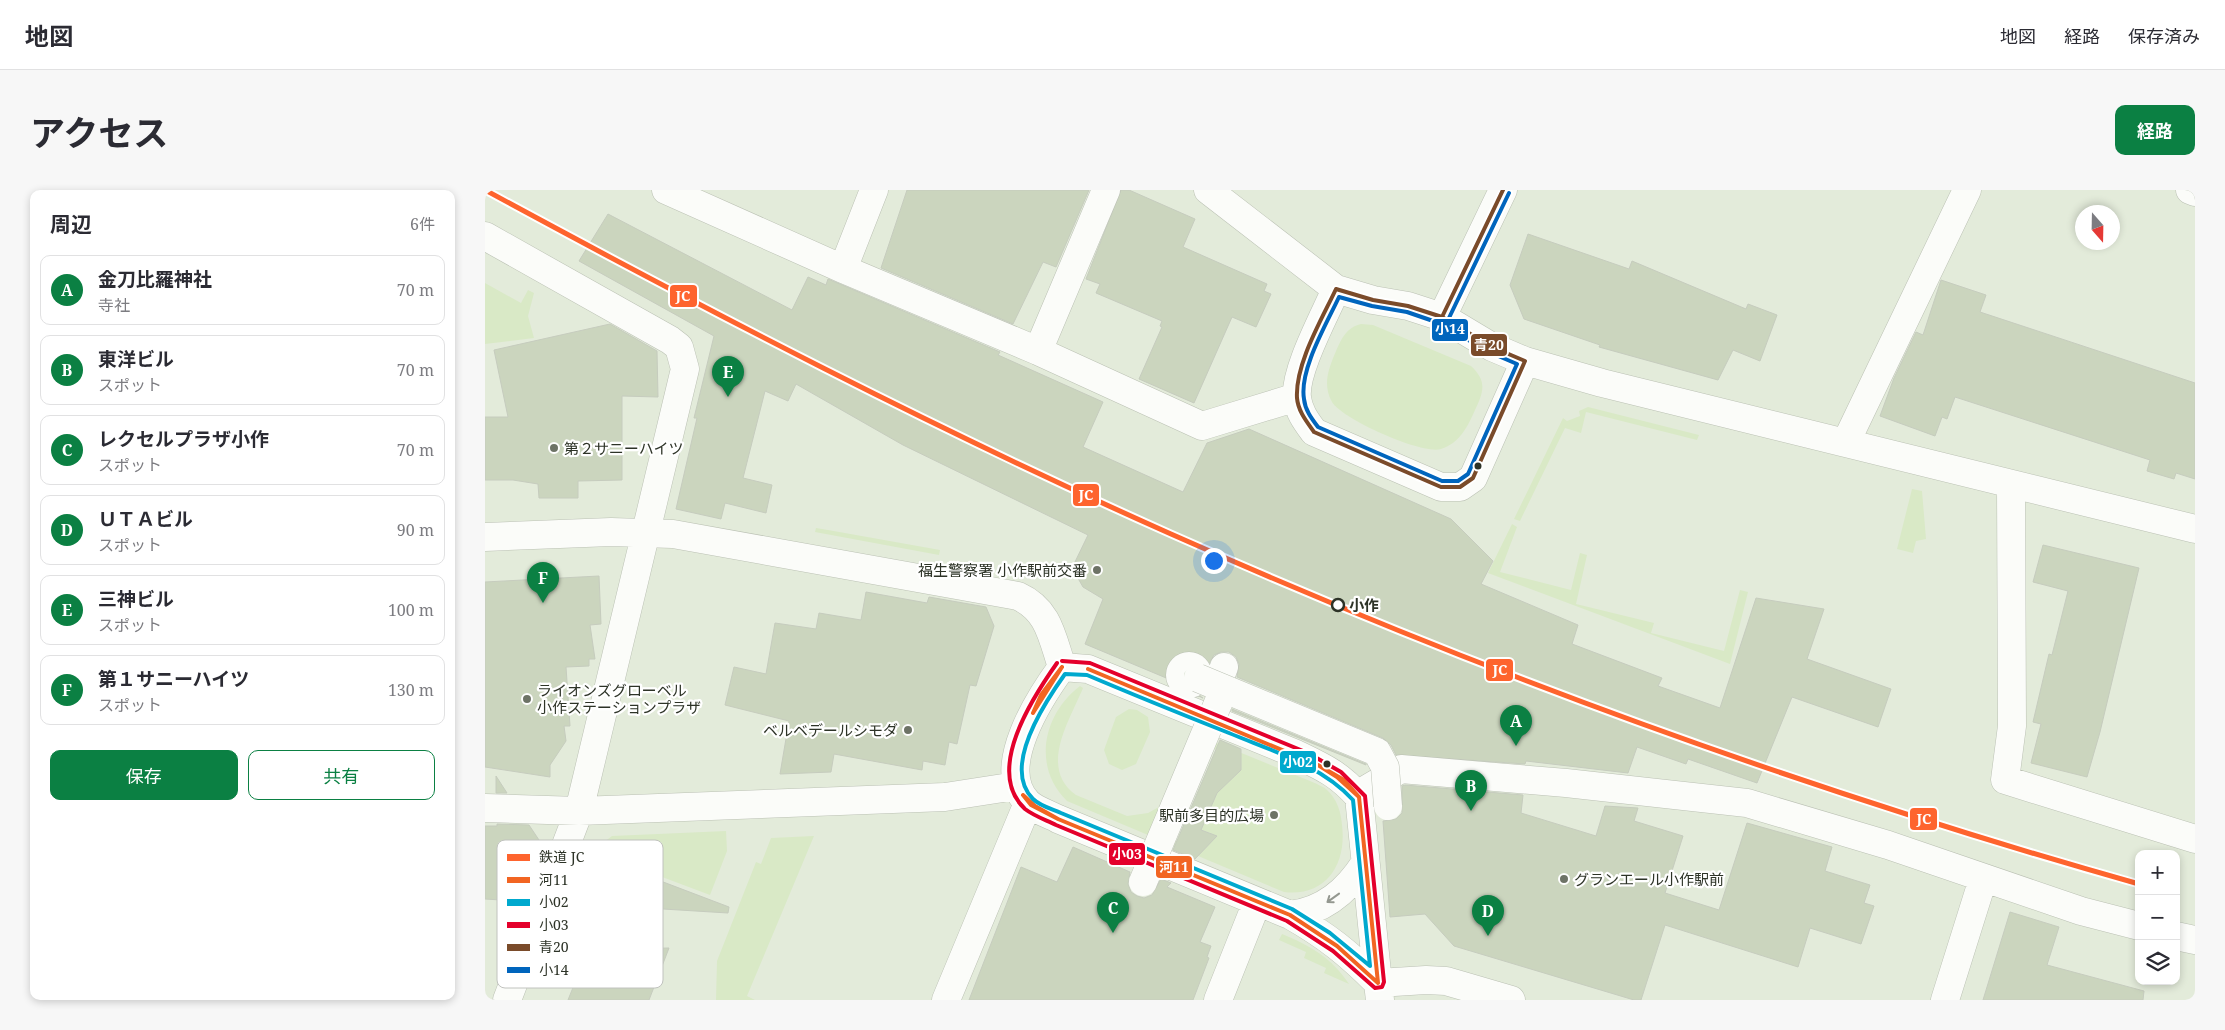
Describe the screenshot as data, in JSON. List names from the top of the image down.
{
  "places": [
    "第２サニーハイツ",
    "福生警察署 小作駅前交番",
    "小作",
    "ライオンズグローベル 小作ステーションプラザ",
    "ベルベデールシモダ",
    "駅前多目的広場",
    "グランエール小作駅前"
  ],
  "lines": [
    "rail line JC",
    "transit line 青20",
    "transit line 小14",
    "transit line 小03",
    "transit line 河11",
    "transit line 小02"
  ],
  "legend": [
    "鉄道 JC",
    "河11",
    "小02",
    "小03",
    "青20",
    "小14"
  ],
  "north": "bottom",
  "page": {
    "header": "地図",
    "nav": ["地図", "経路", "保存済み"],
    "title": "アクセス",
    "buttons": [
      "経路",
      ["保存", "共有"]
    ],
    "heading": ["周辺", "6件"],
    "list": [
      {
        "mark": "A",
        "name": "金刀比羅神社",
        "note": "寺社",
        "value": "70 m"
      },
      {
        "mark": "B",
        "name": "東洋ビル",
        "note": "スポット",
        "value": "70 m"
      },
      {
        "mark": "C",
        "name": "レクセルプラザ小作",
        "note": "スポット",
        "value": "70 m"
      },
      {
        "mark": "D",
        "name": "ＵＴＡビル",
        "note": "スポット",
        "value": "90 m"
      },
      {
        "mark": "E",
        "name": "三神ビル",
        "note": "スポット",
        "value": "100 m"
      },
      {
        "mark": "F",
        "name": "第１サニーハイツ",
        "note": "スポット",
        "value": "130 m"
      }
    ],
    "pins": [
      "E",
      "F",
      "A",
      "B",
      "C",
      "D"
    ],
    "map_buttons": ["+", "−"]
  }
}
